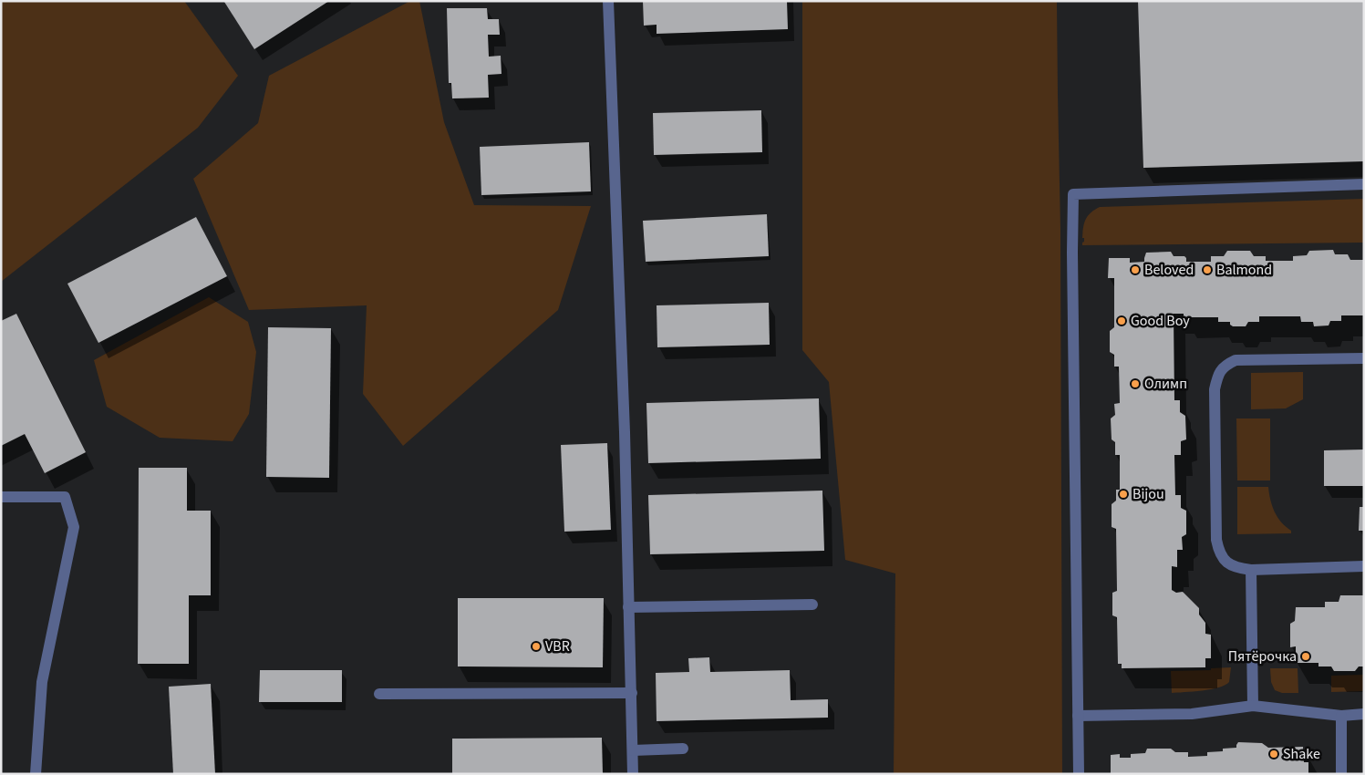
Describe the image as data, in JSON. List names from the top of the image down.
{
  "places": [
    "Beloved",
    "Balmond",
    "Good Boy",
    "Олимп",
    "Bijou",
    "VBR",
    "Пятёрочка",
    "Shake"
  ]
}
